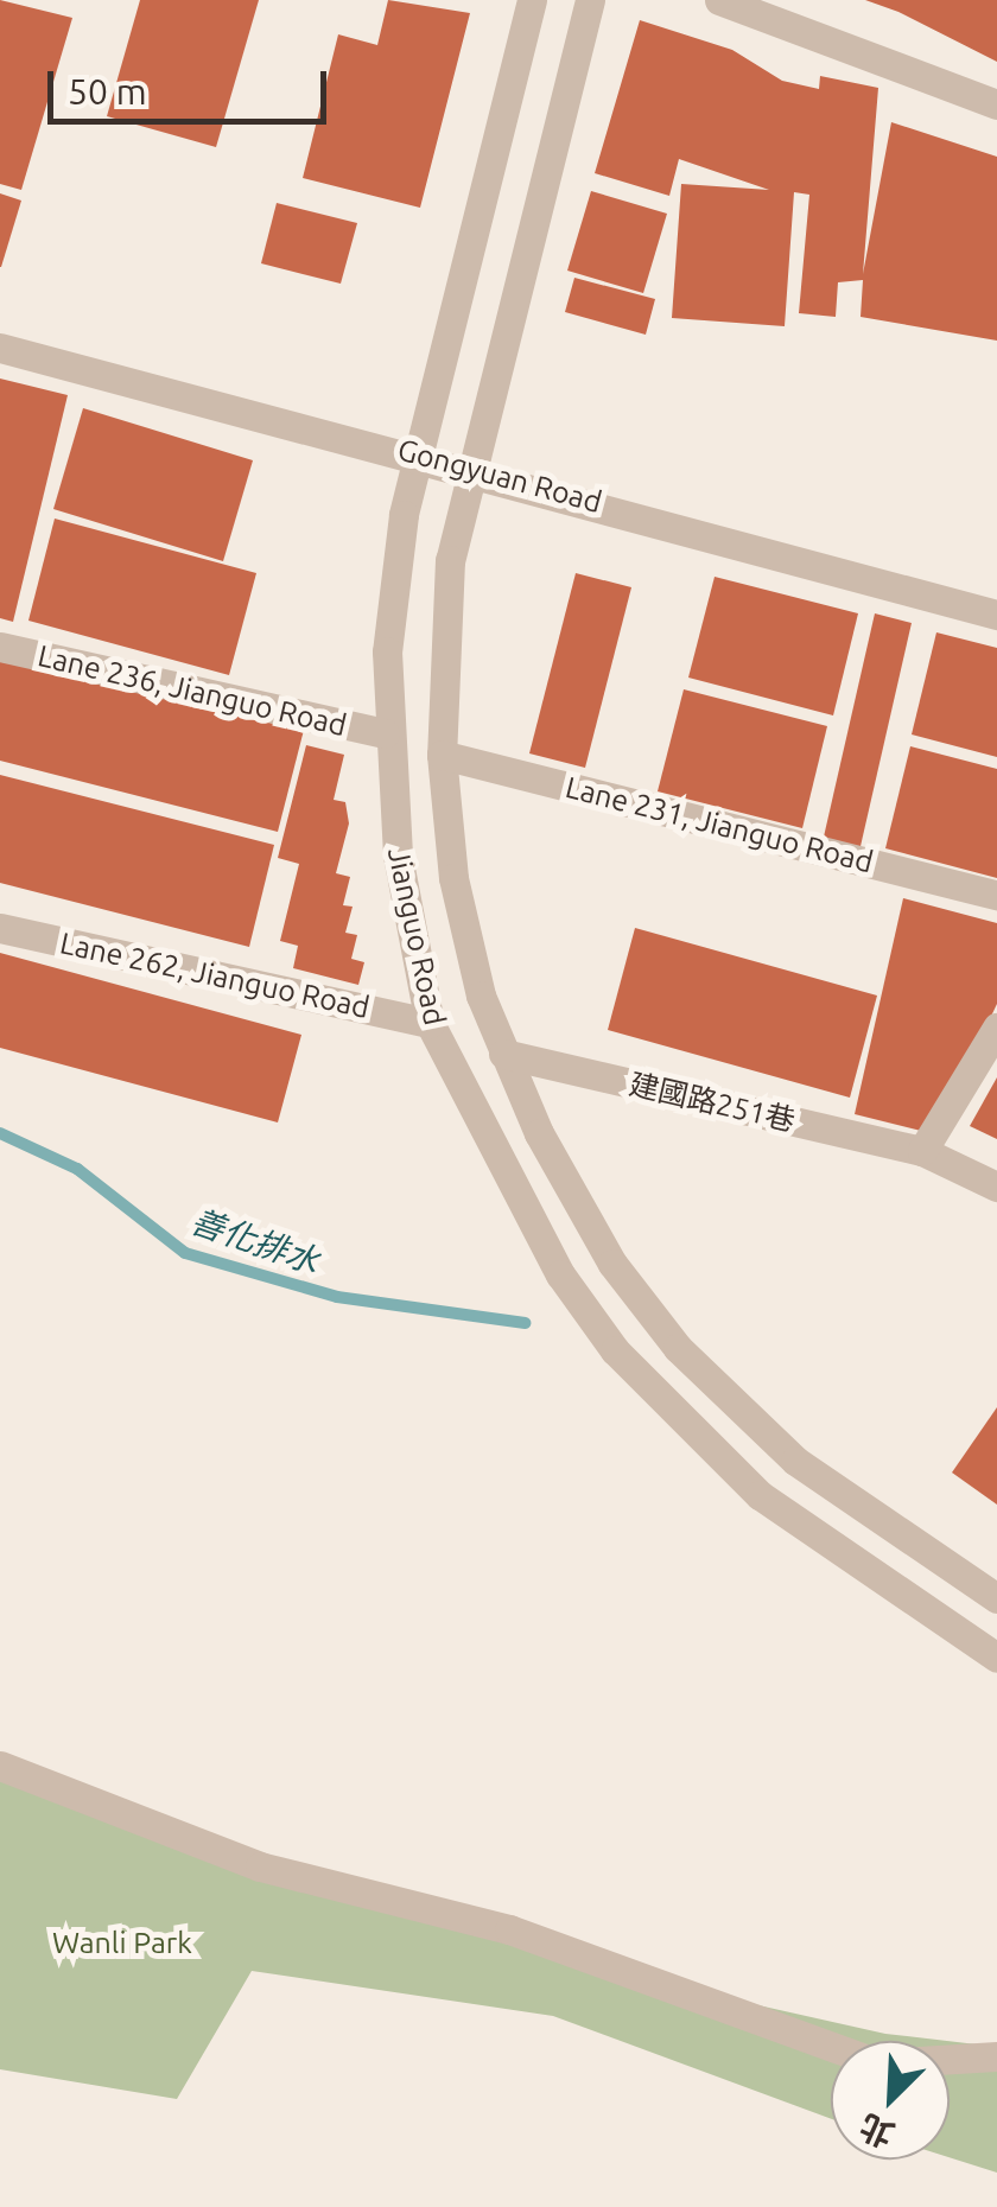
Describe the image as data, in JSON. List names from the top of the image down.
{
  "streets": {
    "street": [
      "Gongyuan Road",
      "Lane 236, Jianguo Road",
      "Lane 231, Jianguo Road",
      "Jianguo Road",
      "Lane 262, Jianguo Road",
      "建國路251巷"
    ]
  },
  "crossings": [
    ["Gongyuan Road", "Jianguo Road"],
    ["Lane 236, Jianguo Road", "Jianguo Road"],
    ["Lane 231, Jianguo Road", "Jianguo Road"],
    ["Jianguo Road", "Lane 262, Jianguo Road"],
    ["Jianguo Road", "建國路251巷"]
  ],
  "water": ["善化排水"],
  "parks": ["Wanli Park"],
  "scale_bar": "50 m",
  "north": "bottom left"
}
